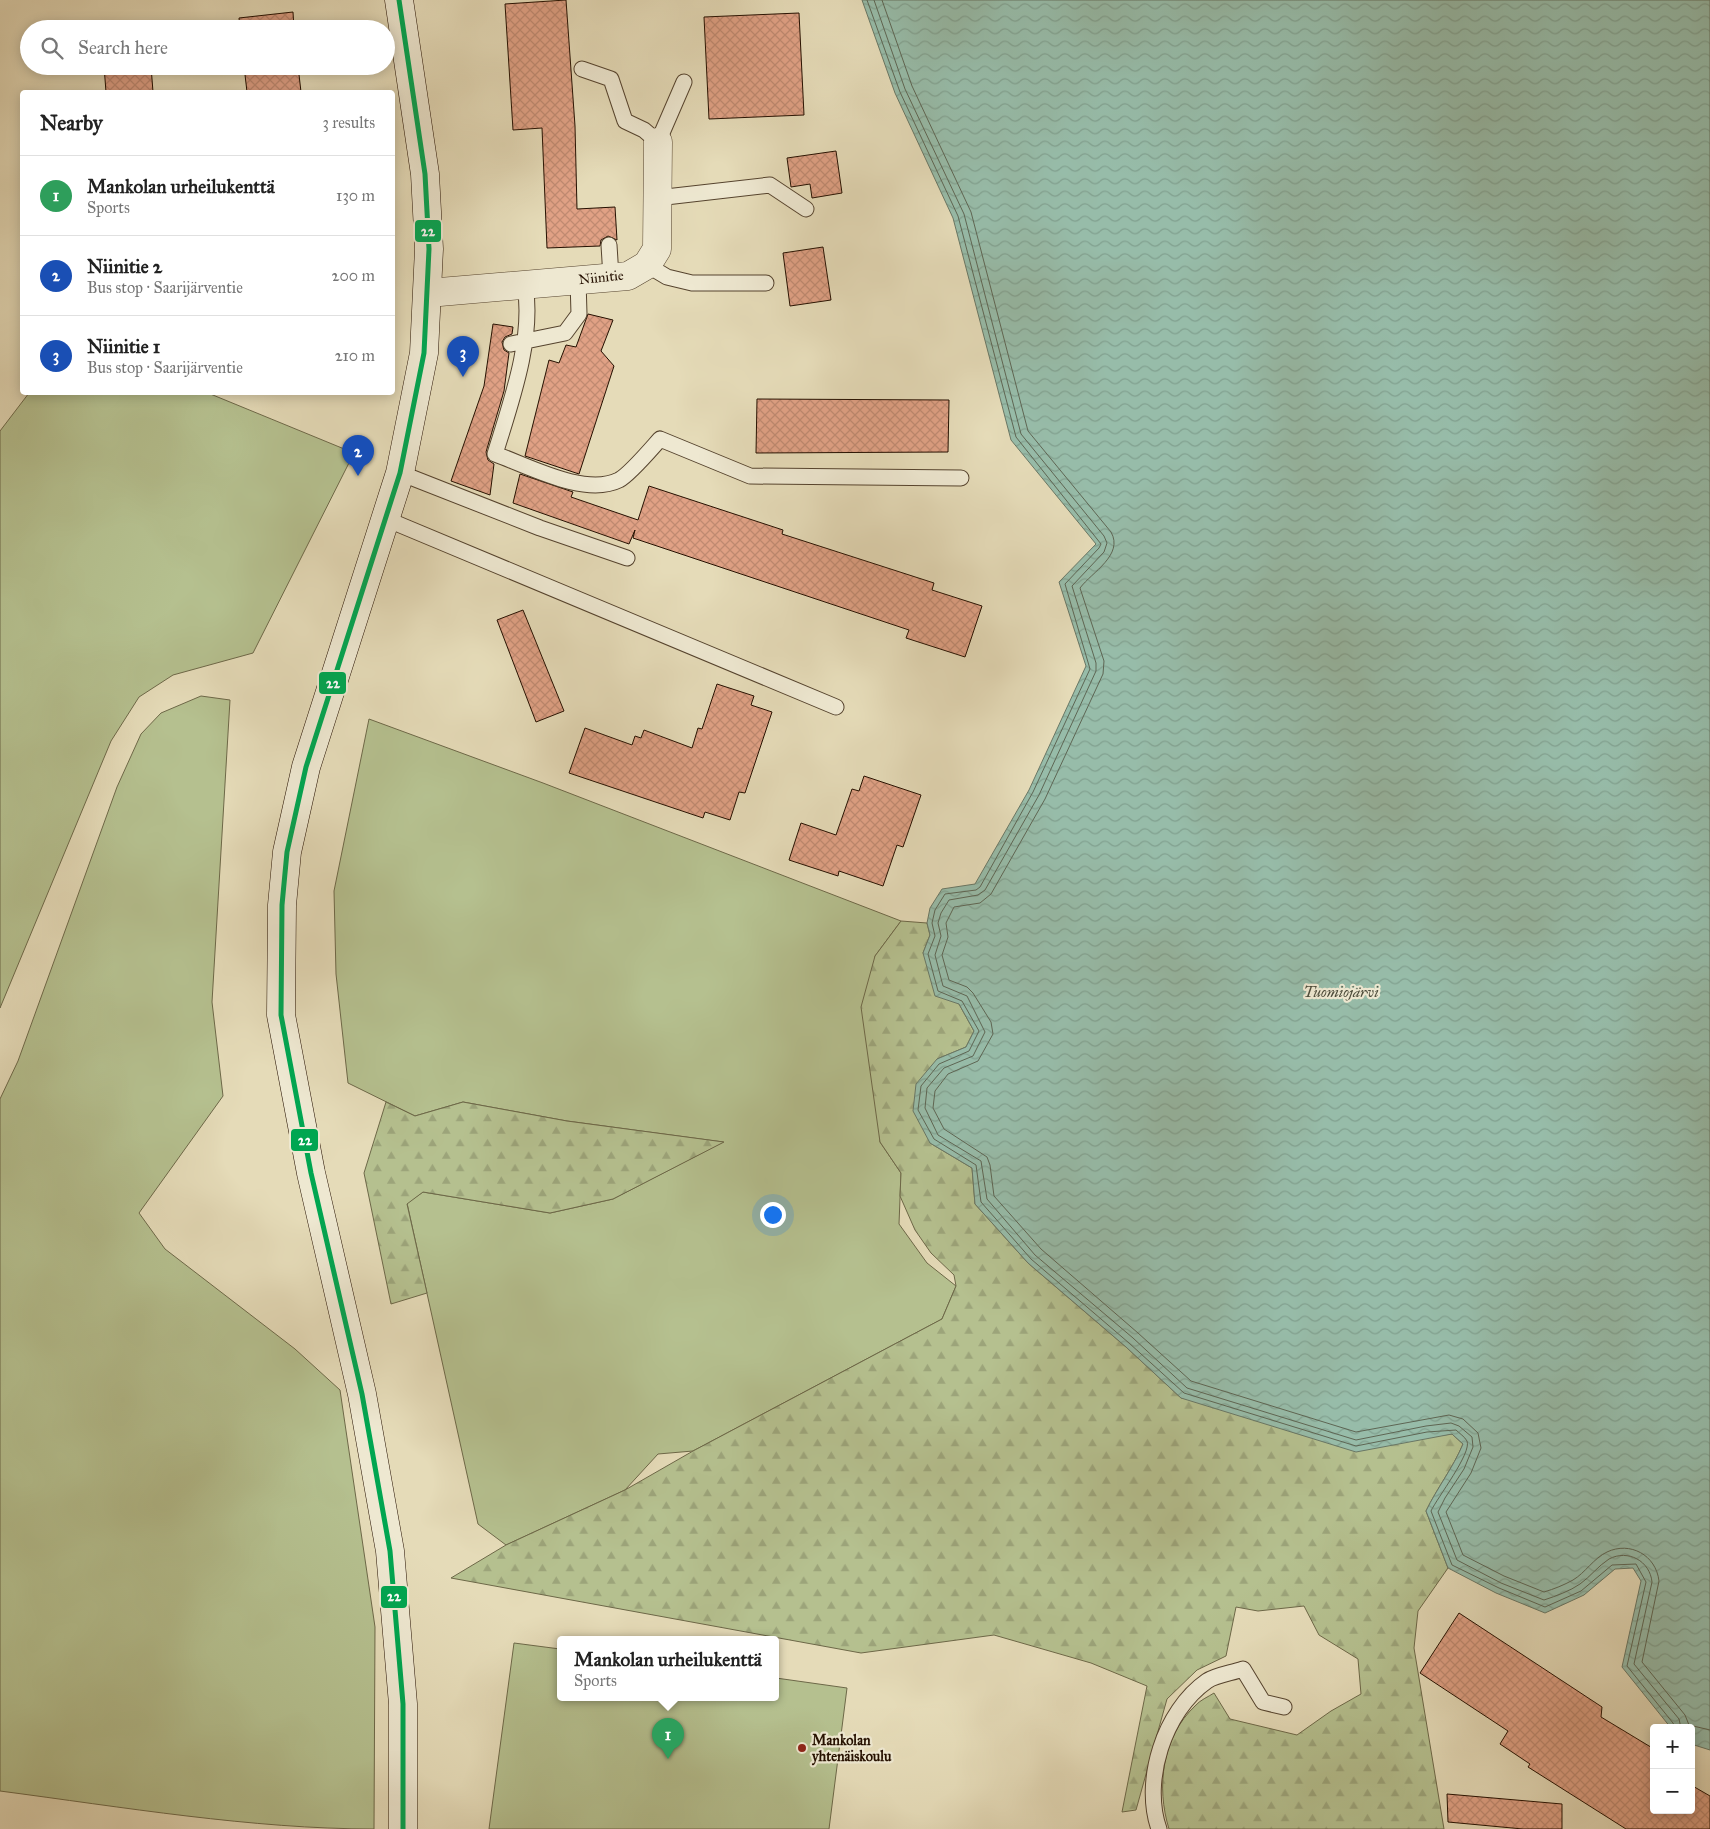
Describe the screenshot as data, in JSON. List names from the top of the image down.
{
  "streets": {
    "main road": ["Niinitie"]
  },
  "water": ["Tuomiojärvi"],
  "places": ["Mankolan yhtenäiskoulu"],
  "lines": ["transit line 22"],
  "page": {
    "search": "Search here",
    "heading": ["Nearby", "3 results"],
    "list": [
      {
        "mark": "1",
        "name": "Mankolan urheilukenttä",
        "note": "Sports",
        "value": "130 m"
      },
      {
        "mark": "2",
        "name": "Niinitie 2",
        "note": "Bus stop · Saarijärventie",
        "value": "200 m"
      },
      {
        "mark": "3",
        "name": "Niinitie 1",
        "note": "Bus stop · Saarijärventie",
        "value": "210 m"
      }
    ],
    "pins": ["3", "2", "1"],
    "popup": ["Mankolan urheilukenttä", "Sports"],
    "map_buttons": ["+", "−"]
  }
}
